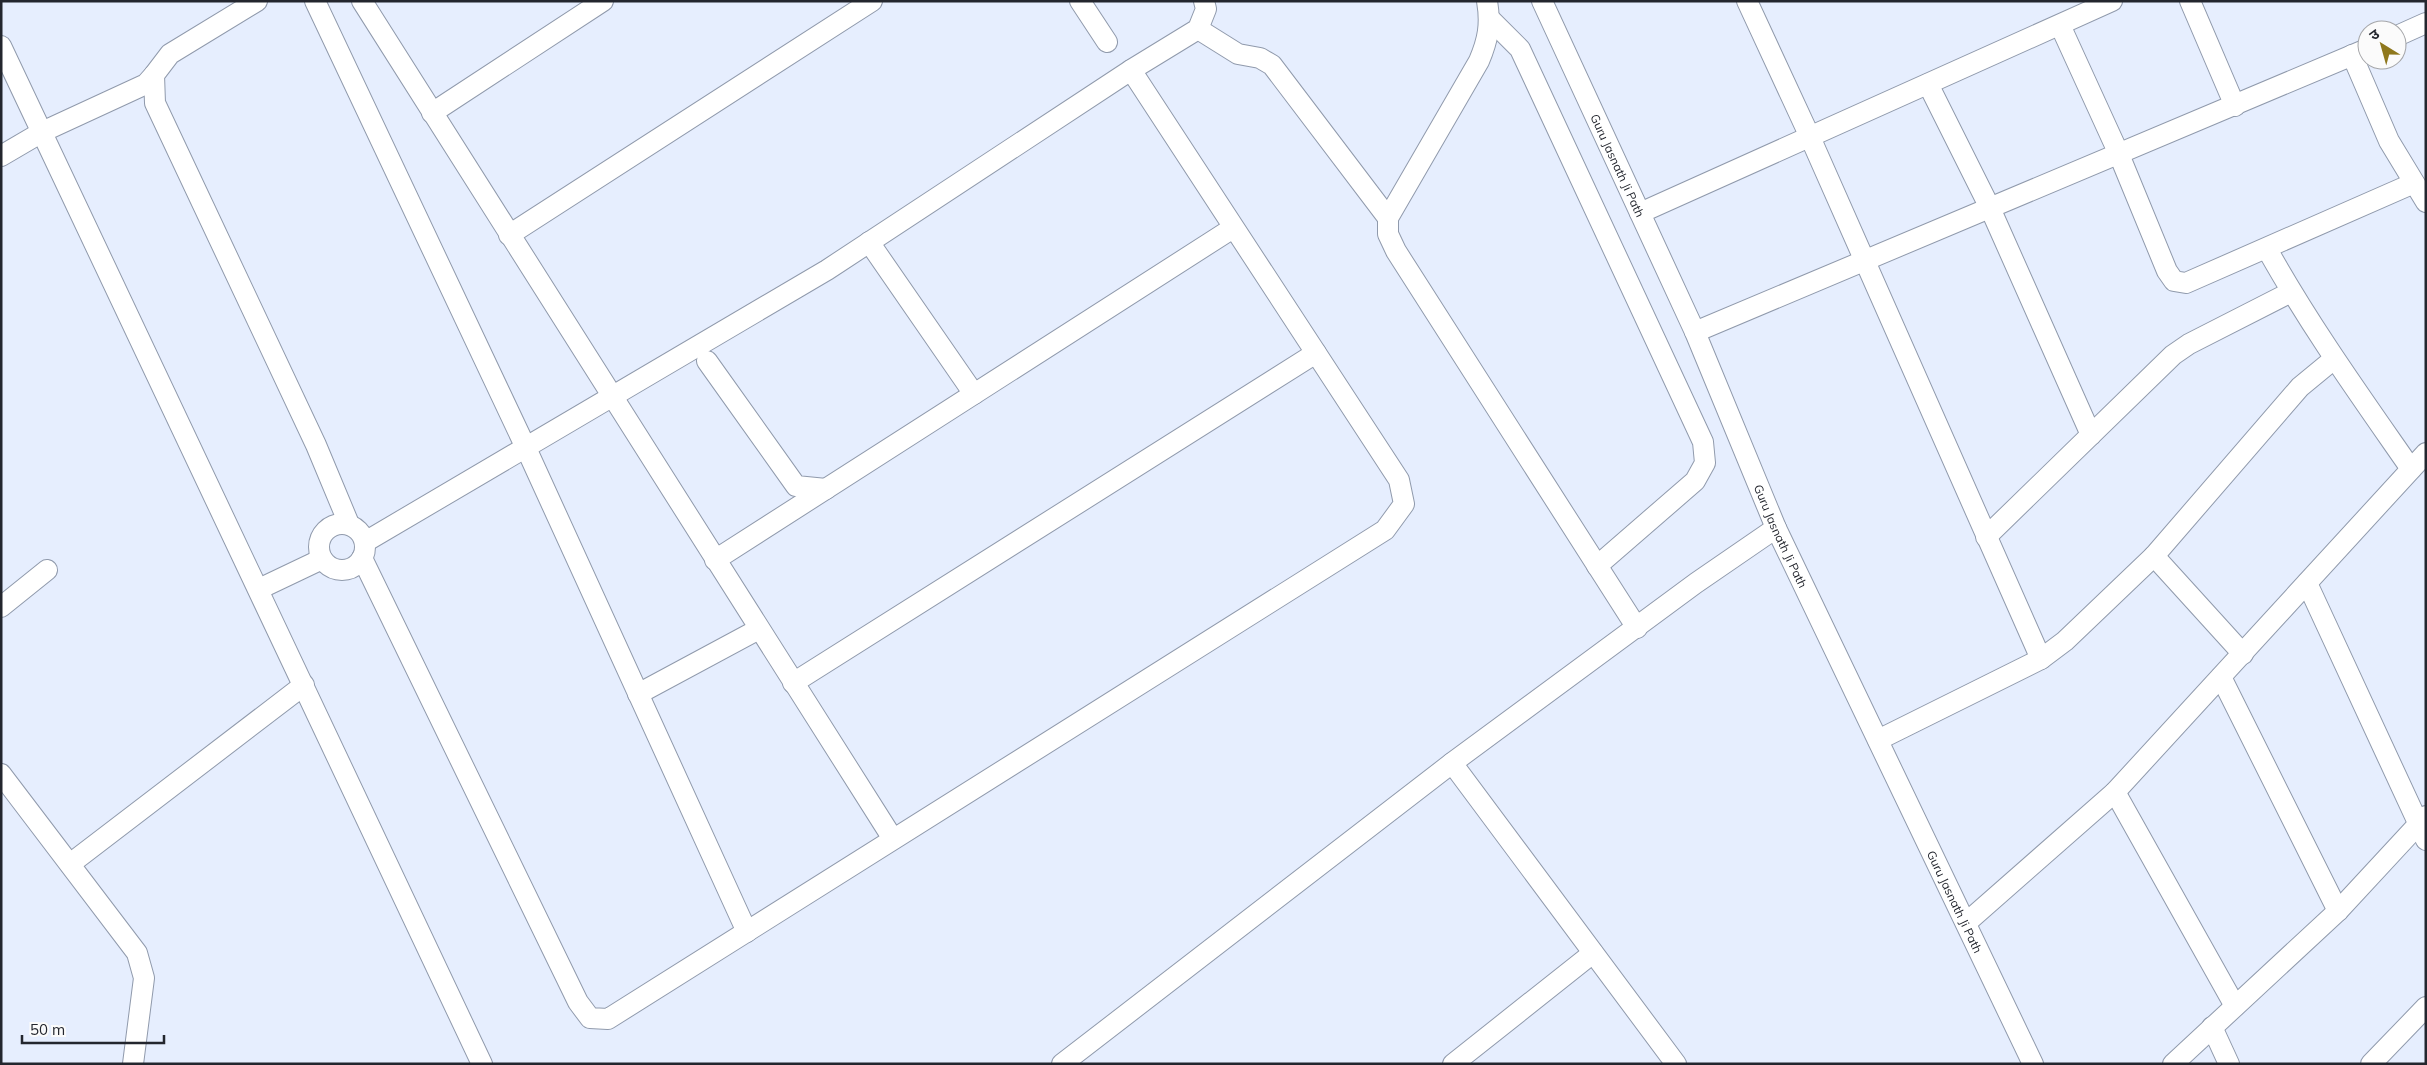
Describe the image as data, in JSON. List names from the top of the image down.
{
  "streets": {
    "street": ["Guru Jasnath Ji Path"]
  },
  "scale_bar": "50 m",
  "north": "top left"
}
